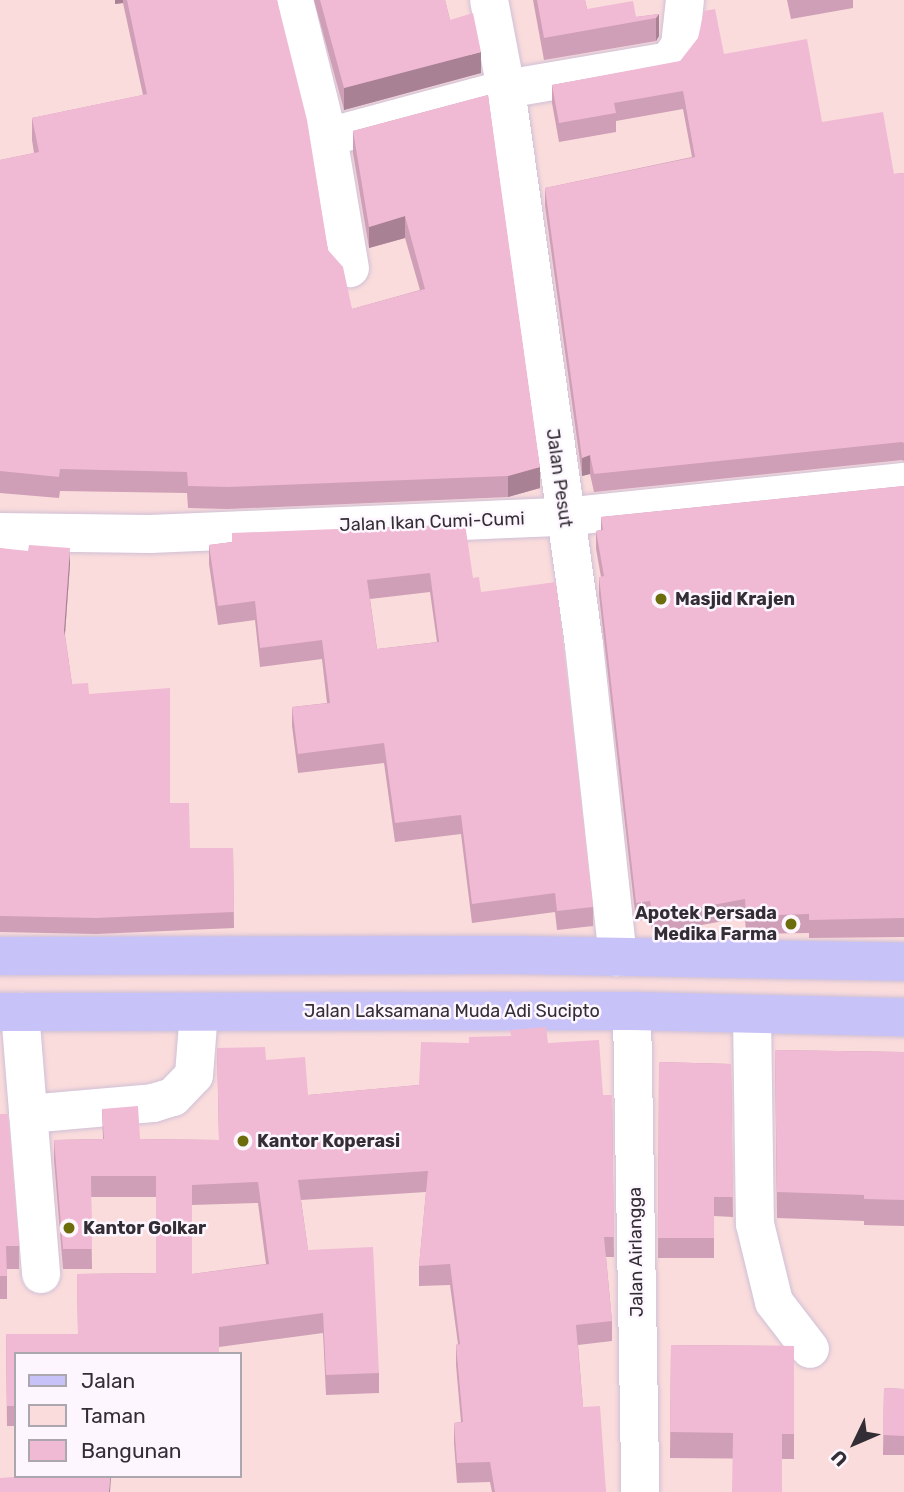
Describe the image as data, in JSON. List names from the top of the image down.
{
  "streets": {
    "main road": ["Jalan Laksamana Muda Adi Sucipto"],
    "street": ["Jalan Pesut", "Jalan Ikan Cumi-Cumi", "Jalan Airlangga"]
  },
  "crossings": [
    ["Jalan Pesut", "Jalan Ikan Cumi-Cumi"],
    ["Jalan Laksamana Muda Adi Sucipto", "Jalan Airlangga"]
  ],
  "places": [
    "Masjid Krajen",
    "Apotek Persada Medika Farma",
    "Kantor Koperasi",
    "Kantor Golkar"
  ],
  "legend": ["Jalan", "Taman", "Bangunan"],
  "north": "bottom left"
}
